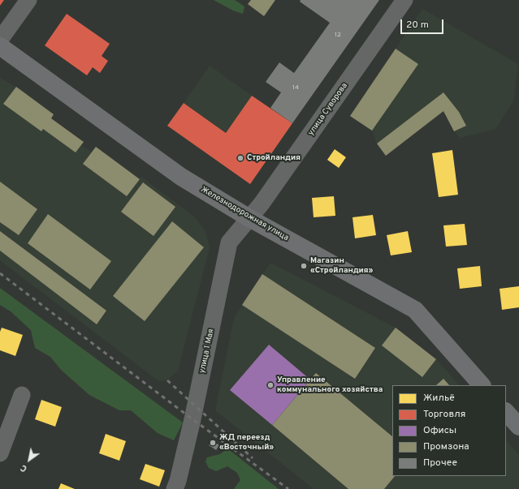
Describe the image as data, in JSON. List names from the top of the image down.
{
  "streets": {
    "main road": ["Железнодорожная улица"],
    "street": ["улица Суворова", "улица 1 Мая"]
  },
  "crossings": [
    ["улица Суворова", "Железнодорожная улица"],
    ["улица Суворова", "улица 1 Мая"],
    ["Железнодорожная улица", "улица 1 Мая"]
  ],
  "places": [
    "Стройландия",
    "Магазин «Стройландия»",
    "Управление коммунального хозяйства",
    "ЖД переезд «Восточный»"
  ],
  "house_numbers": ["12", "14"],
  "legend": [
    "Жильё",
    "Торговля",
    "Офисы",
    "Промзона",
    "Прочее"
  ],
  "scale_bar": "20 m",
  "north": "bottom left"
}
